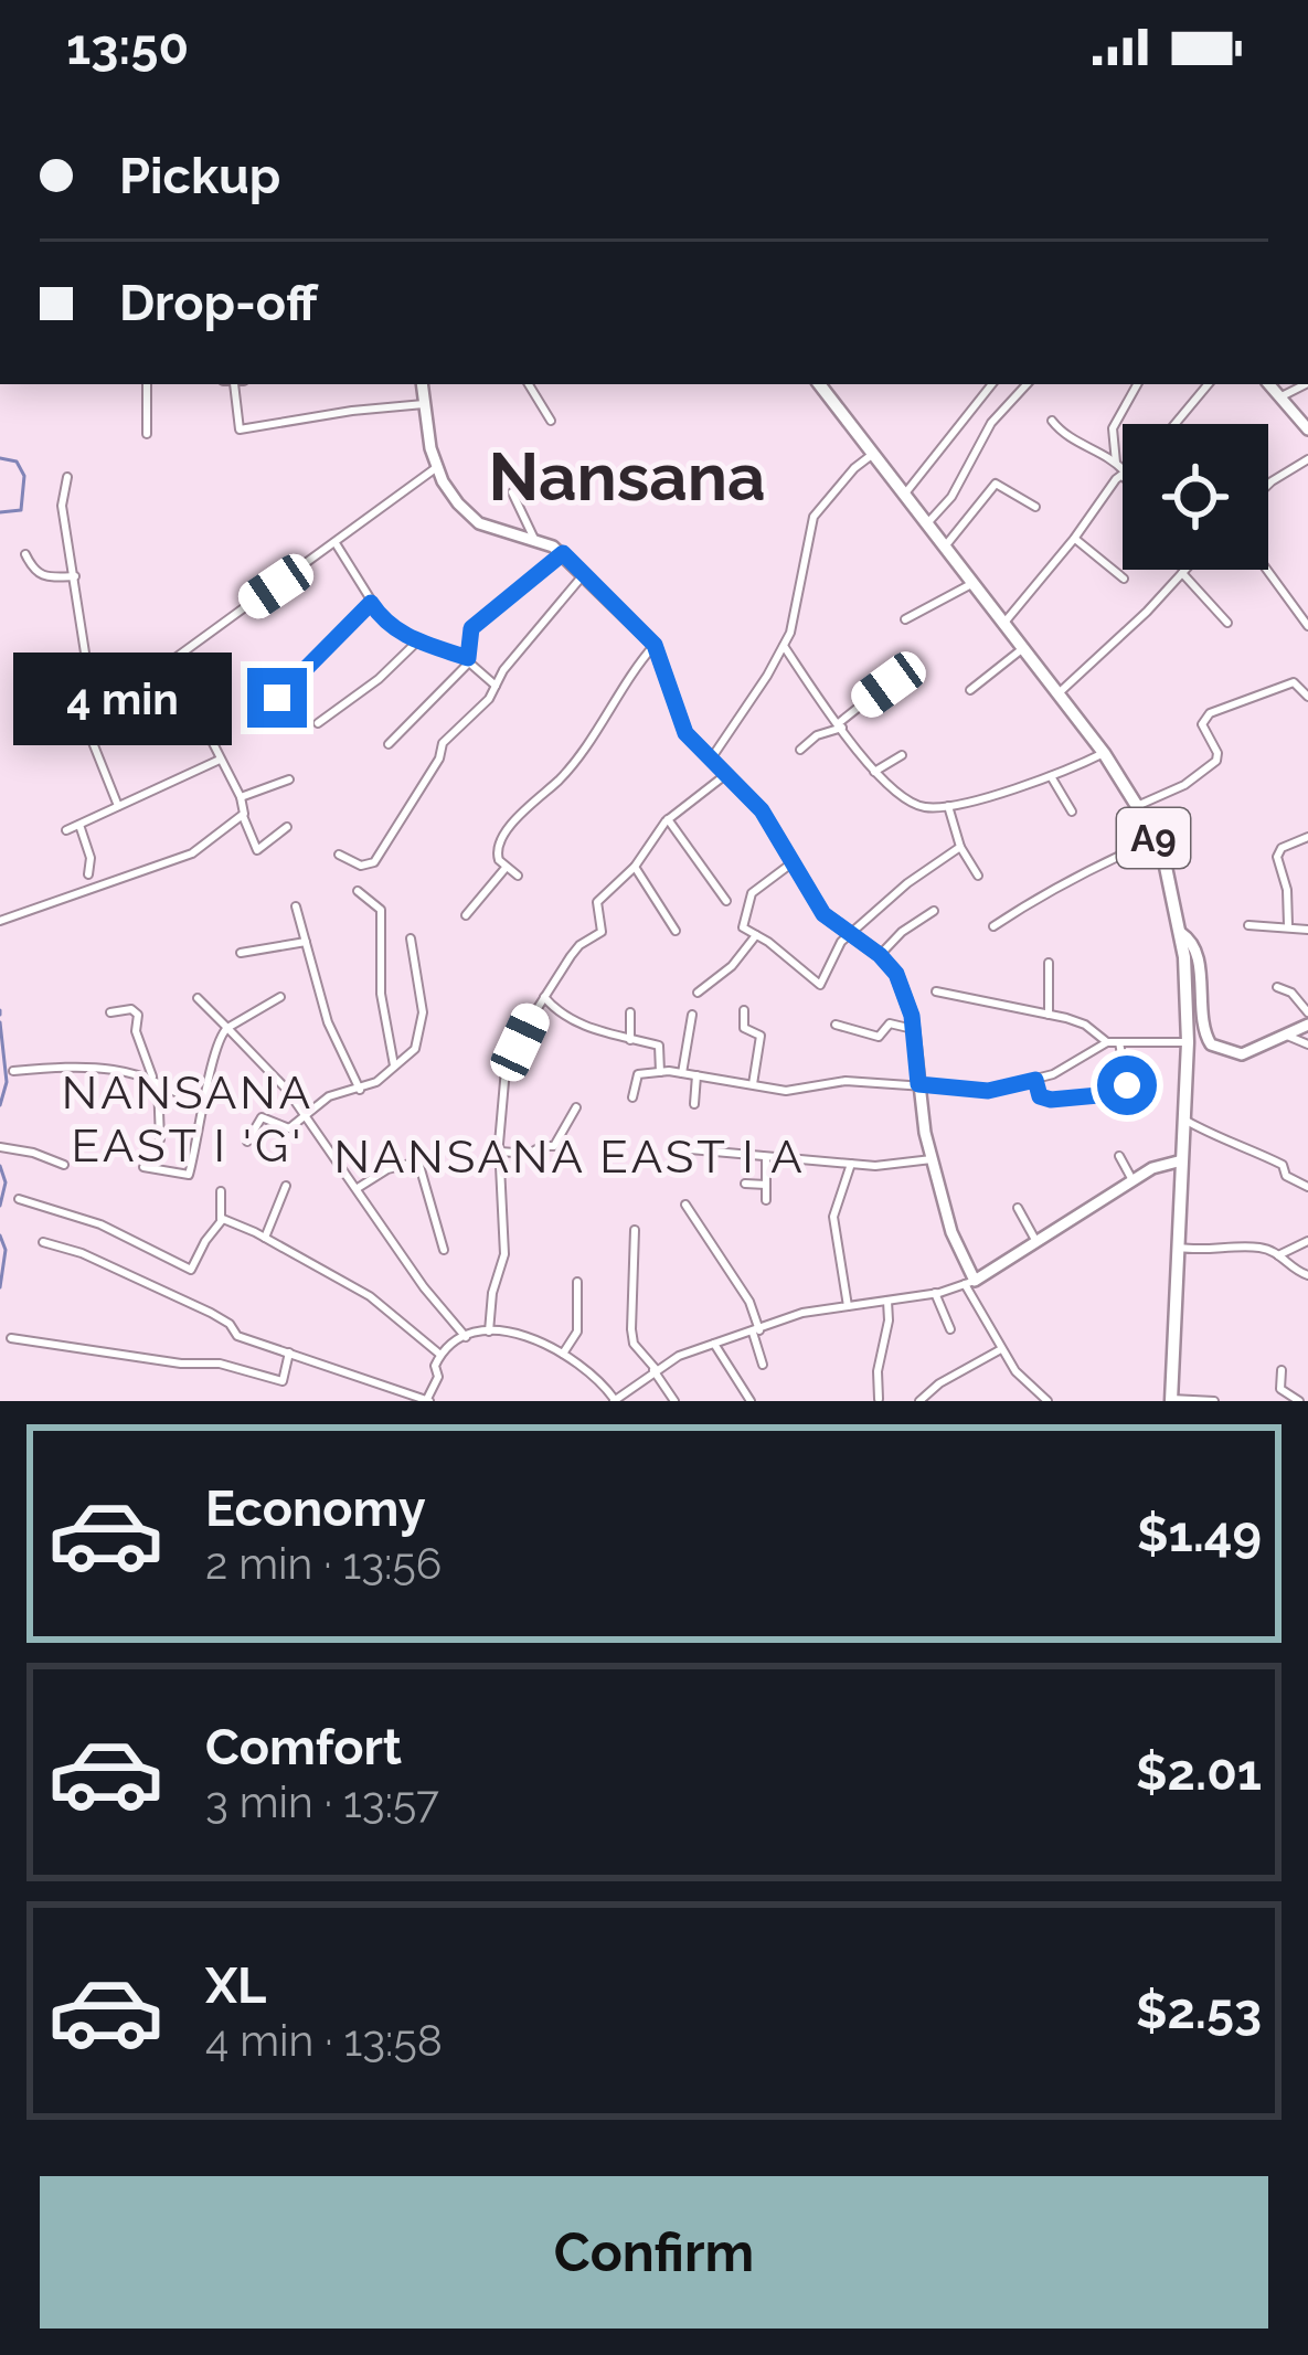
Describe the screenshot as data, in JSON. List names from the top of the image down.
{
  "streets": {
    "main road": ["A9"]
  },
  "districts": ["Nansana", "NANSANA EAST I 'G'", "NANSANA EAST I A"],
  "page": {
    "status": "13:50",
    "banner": ["Pickup", "Drop-off"],
    "bubble": "4 min",
    "list": [
      {
        "name": "Economy",
        "note": "2 min · 13:56",
        "value": "$1.49"
      },
      {
        "name": "Comfort",
        "note": "3 min · 13:57",
        "value": "$2.01"
      },
      {
        "name": "XL",
        "note": "4 min · 13:58",
        "value": "$2.53"
      }
    ],
    "buttons": "Confirm"
  }
}
